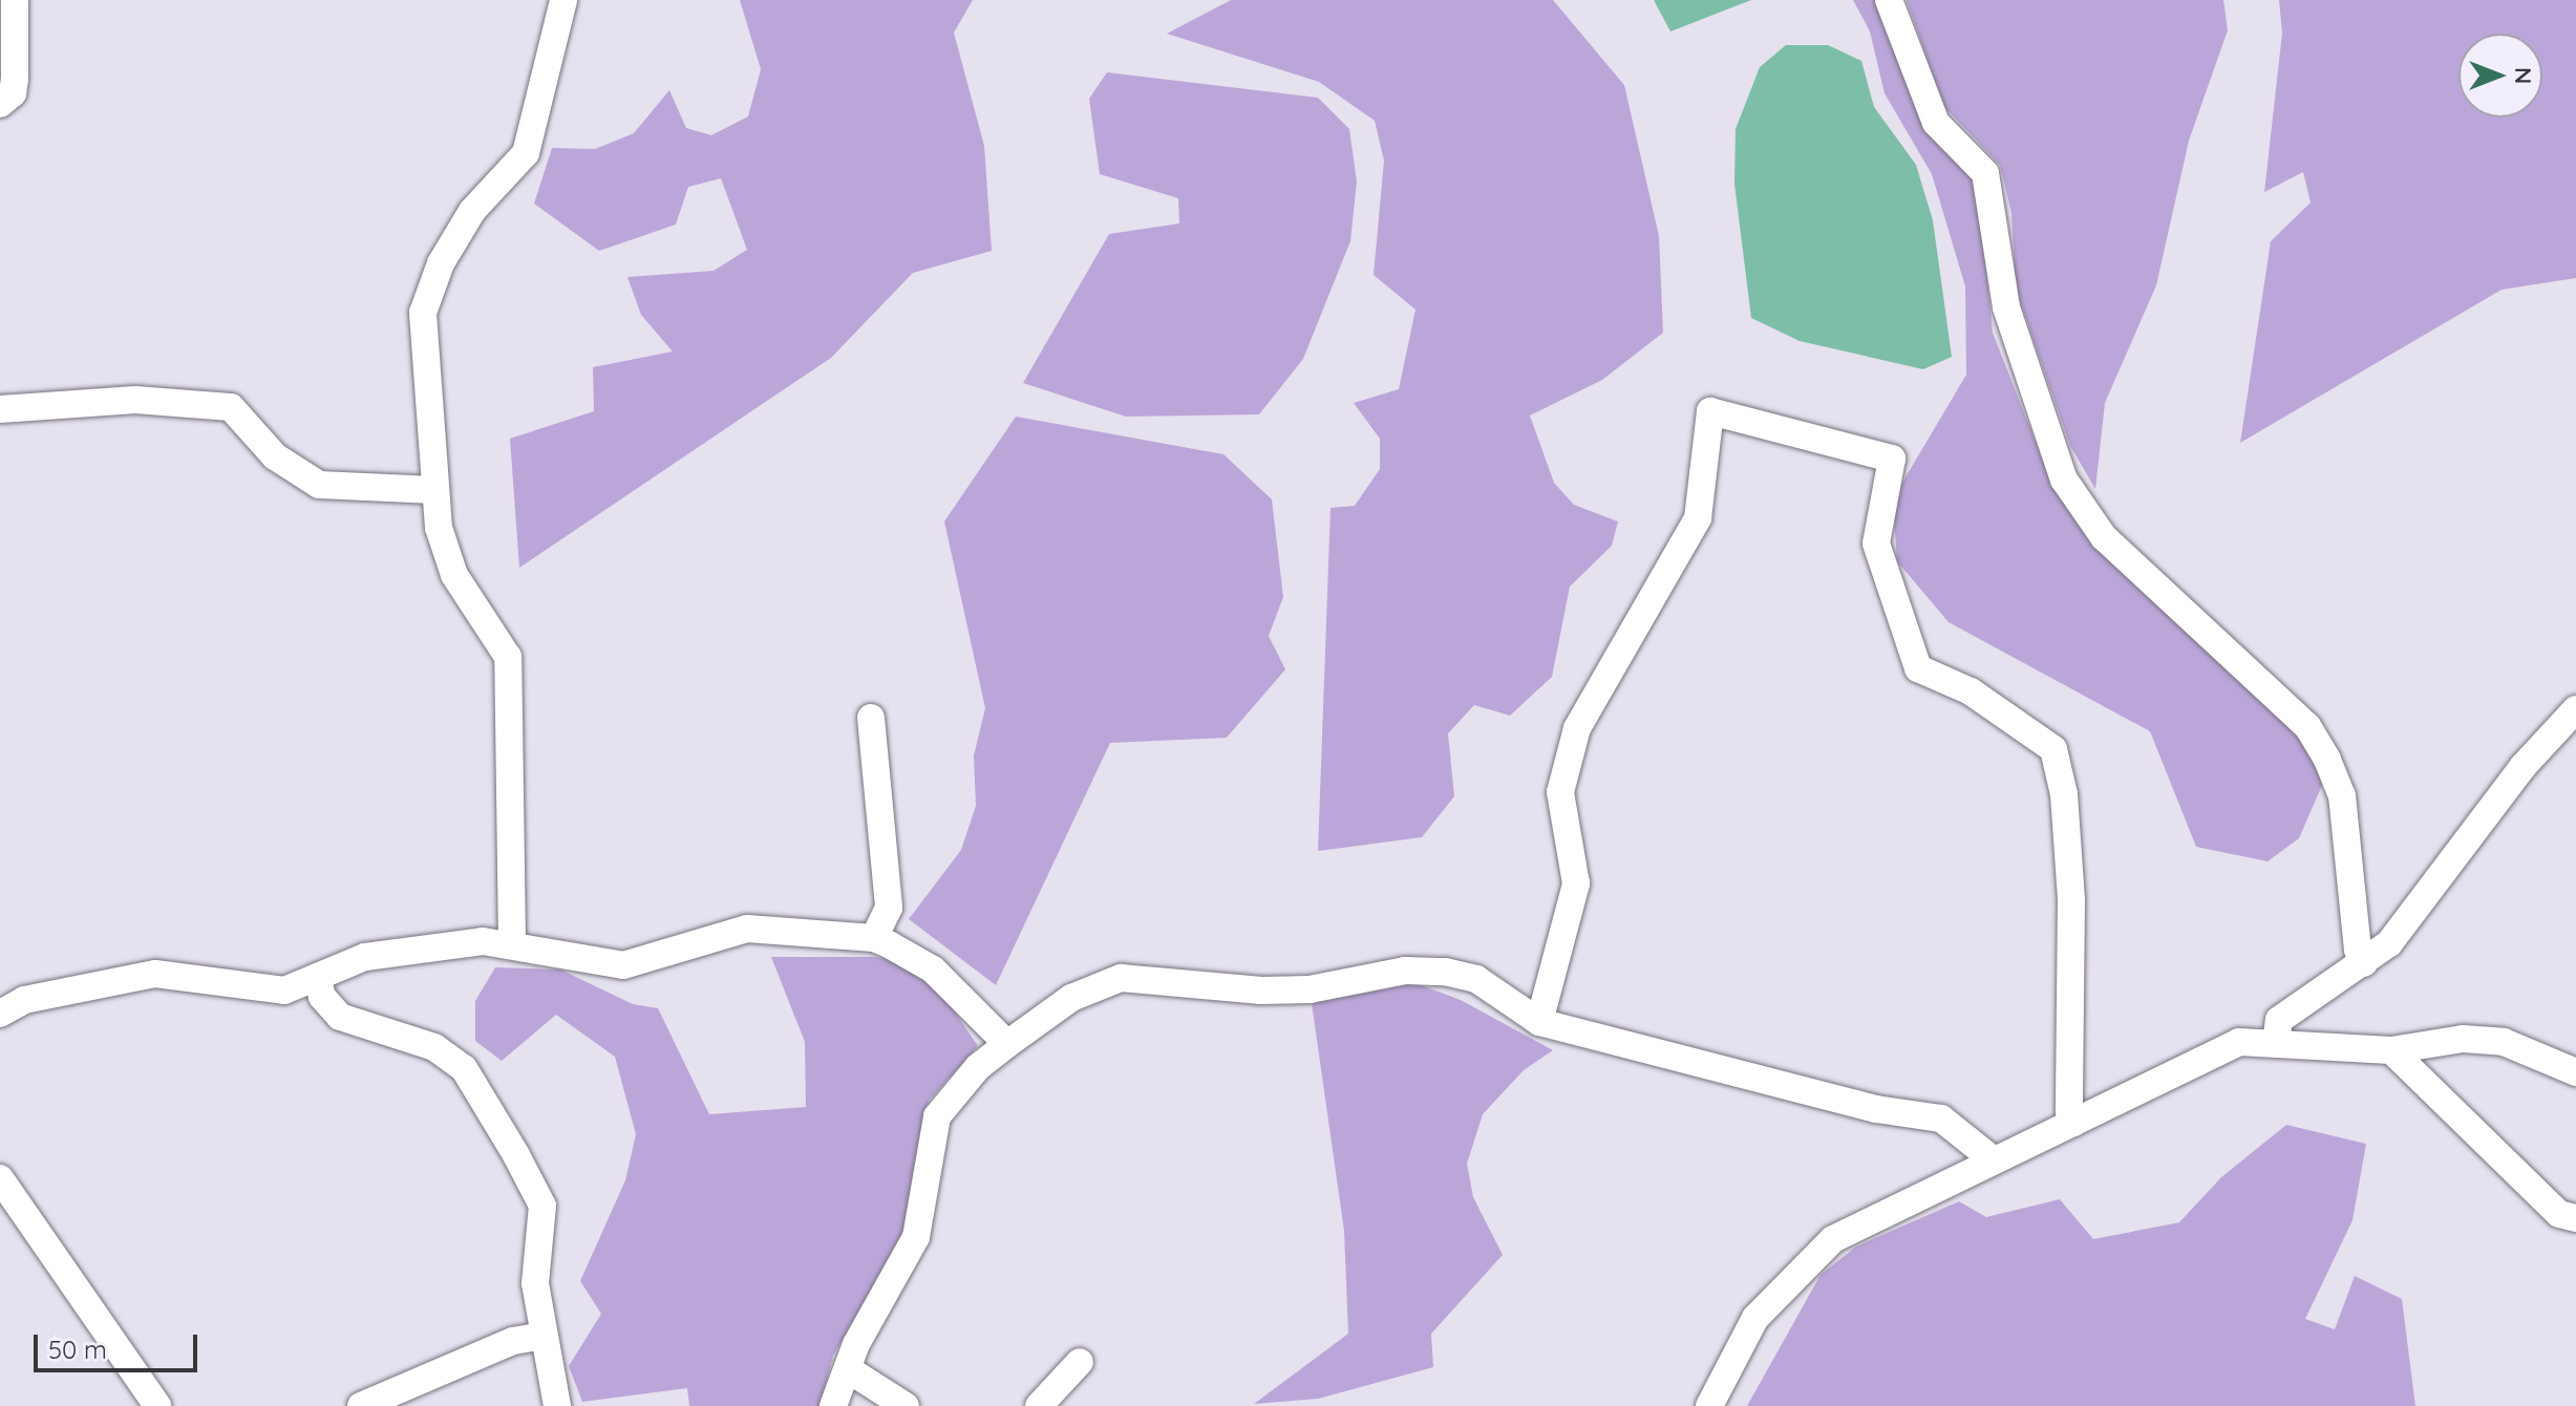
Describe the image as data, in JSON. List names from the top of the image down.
{
  "scale_bar": "50 m",
  "north": "right"
}
